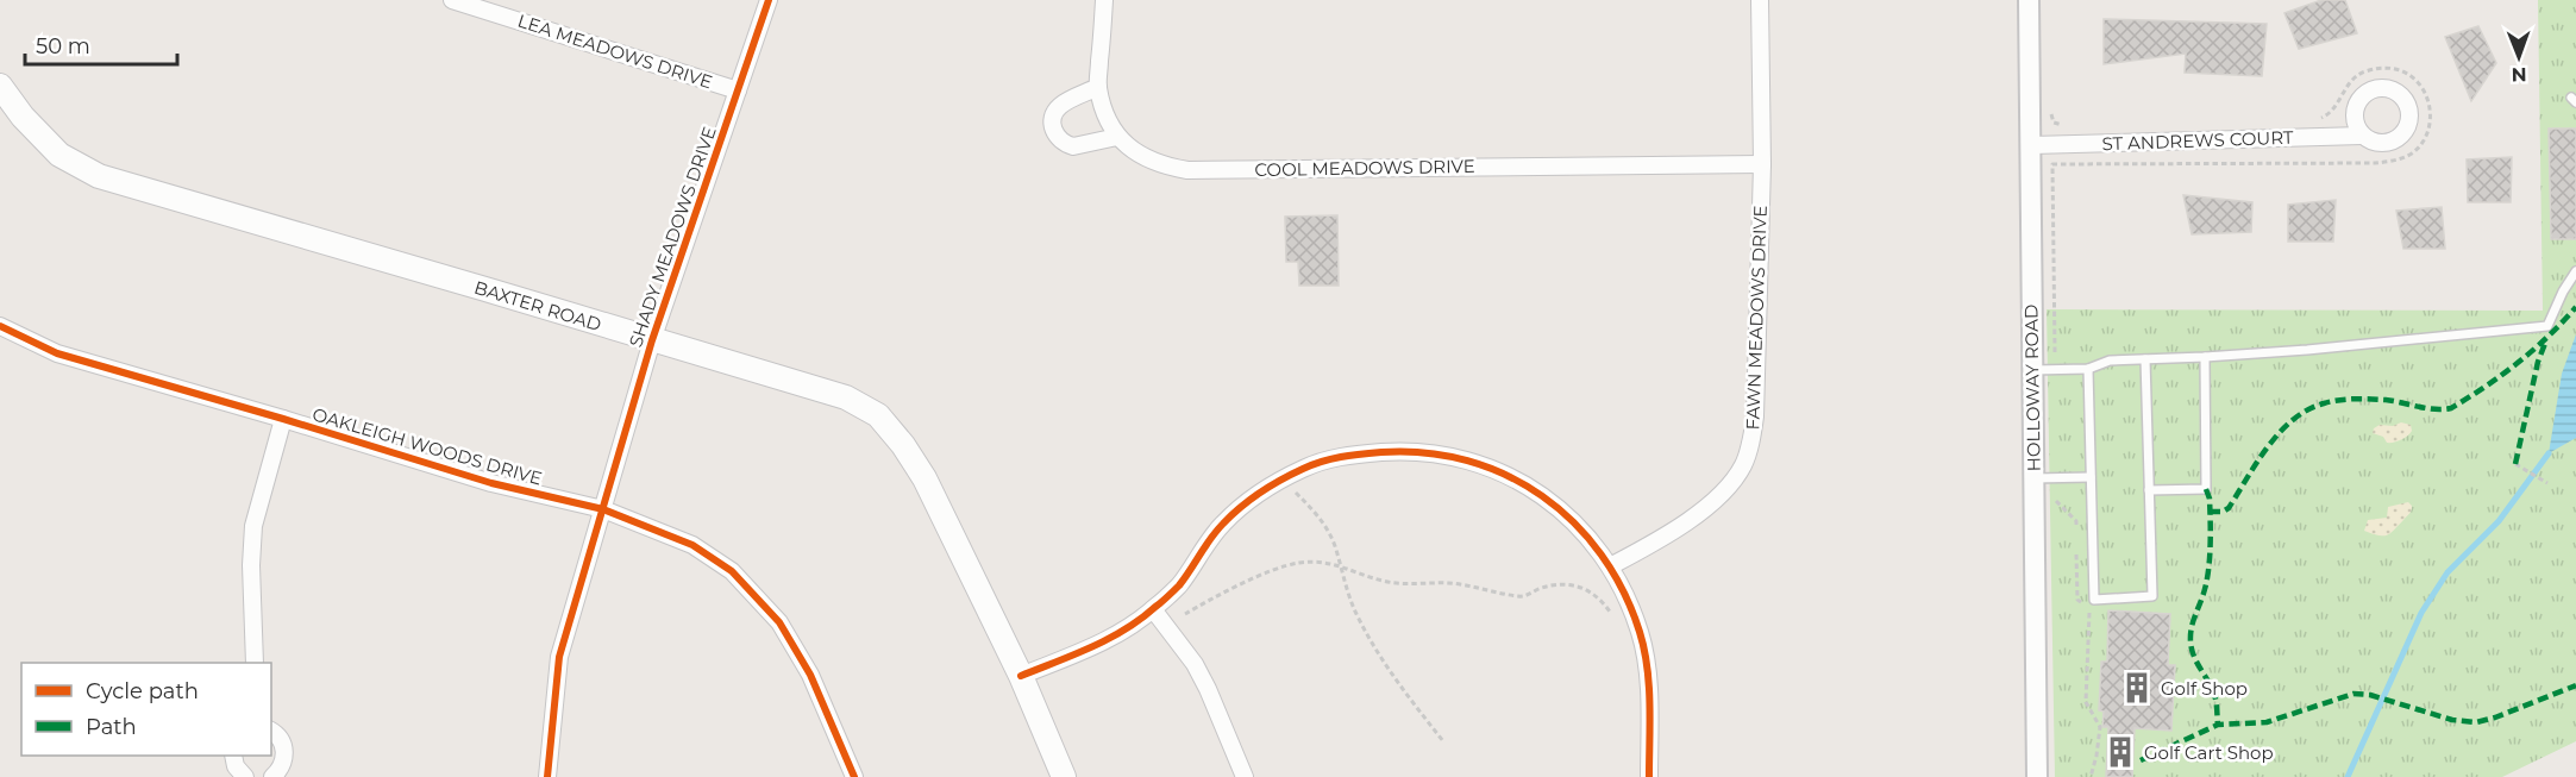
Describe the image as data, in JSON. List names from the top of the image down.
{
  "streets": {
    "main road": ["BAXTER ROAD"],
    "street": [
      "LEA MEADOWS DRIVE",
      "ST ANDREWS COURT",
      "COOL MEADOWS DRIVE",
      "SHADY MEADOWS DRIVE",
      "FAWN MEADOWS DRIVE",
      "HOLLOWAY ROAD",
      "OAKLEIGH WOODS DRIVE"
    ]
  },
  "crossings": [
    ["LEA MEADOWS DRIVE", "SHADY MEADOWS DRIVE"],
    ["ST ANDREWS COURT", "HOLLOWAY ROAD"],
    ["COOL MEADOWS DRIVE", "FAWN MEADOWS DRIVE"],
    ["SHADY MEADOWS DRIVE", "BAXTER ROAD"],
    ["SHADY MEADOWS DRIVE", "OAKLEIGH WOODS DRIVE"]
  ],
  "places": {
    "building": ["Golf Shop", "Golf Cart Shop"]
  },
  "legend": ["Cycle path", "Path"],
  "scale_bar": "50 m",
  "north": "bottom"
}
